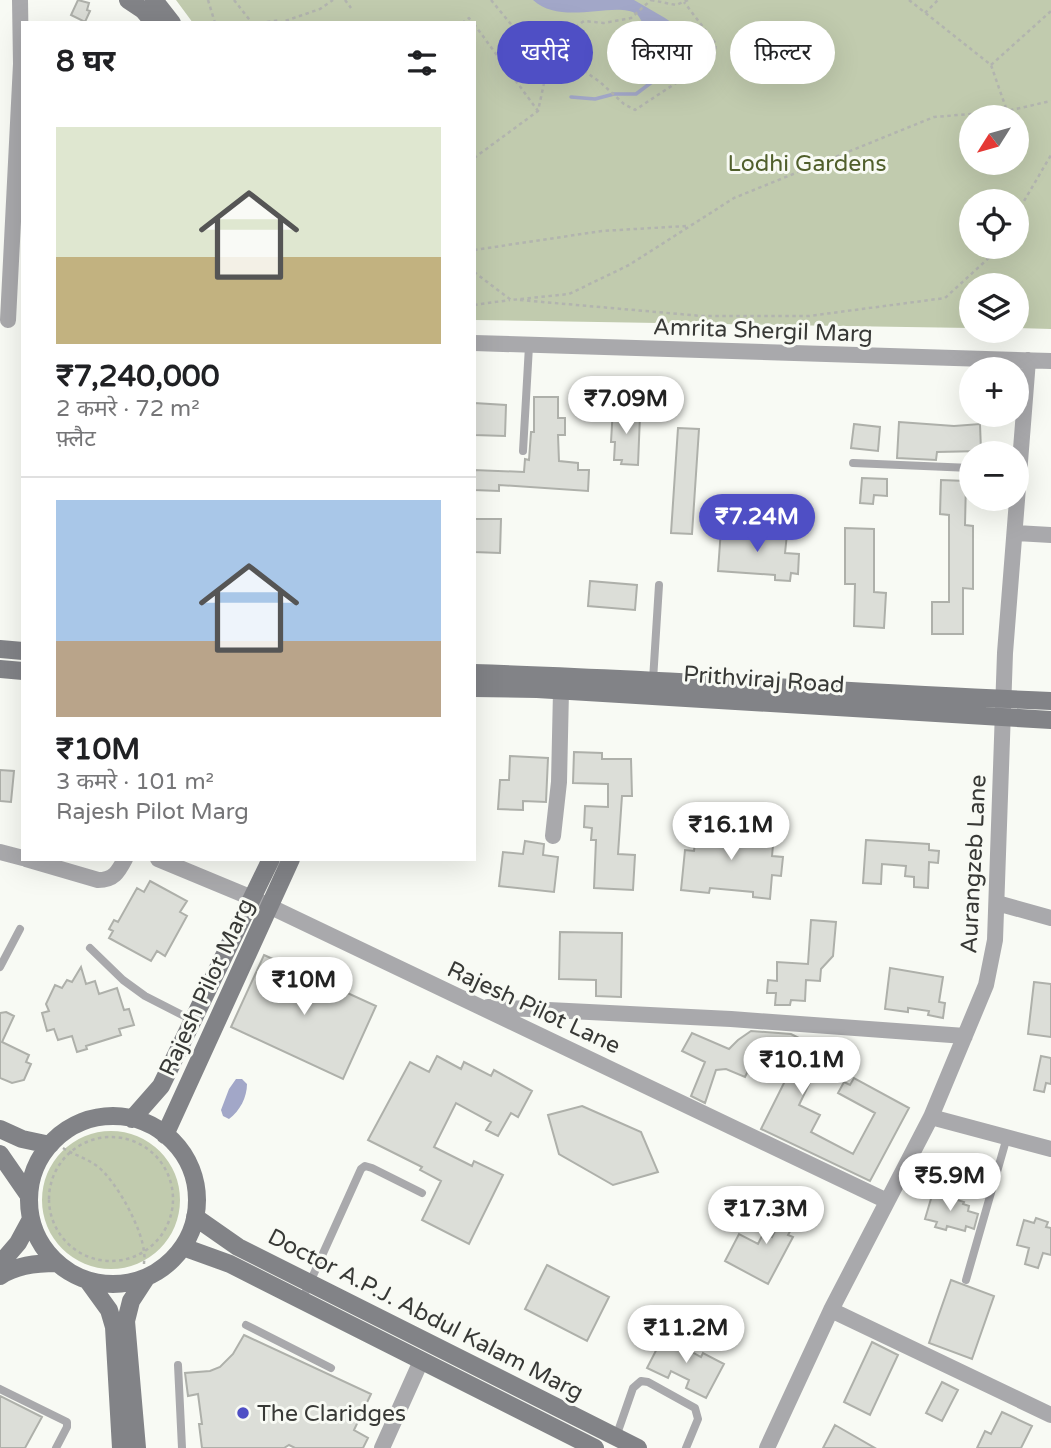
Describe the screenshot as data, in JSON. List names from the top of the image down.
{
  "streets": {
    "main road": ["Prithviraj Road", "Rajesh Pilot Marg", "Doctor A.P.J. Abdul Kalam Marg"],
    "street": ["Amrita Shergil Marg", "Aurangzeb Lane", "Rajesh Pilot Lane"]
  },
  "crossings": [
    ["Prithviraj Road", "Aurangzeb Lane"],
    ["Aurangzeb Lane", "Rajesh Pilot Lane"],
    ["Rajesh Pilot Marg", "Rajesh Pilot Lane"]
  ],
  "parks": ["Lodhi Gardens"],
  "places": ["The Claridges"],
  "north": "bottom left",
  "page": {
    "chip": ["खरीदें", "किराया", "फ़िल्टर"],
    "heading": "8 घर",
    "map_buttons": ["+", "−"],
    "list": [
      {
        "name": "₹7,240,000",
        "note": "2 कमरे · 72 m² · फ़्लैट"
      },
      {
        "name": "₹10M",
        "note": "3 कमरे · 101 m² · Rajesh Pilot Marg"
      }
    ],
    "price": [
      "₹7.09M",
      "₹7.24M",
      "₹16.1M",
      "₹10M",
      "₹10.1M",
      "₹5.9M",
      "₹17.3M",
      "₹11.2M"
    ]
  }
}
